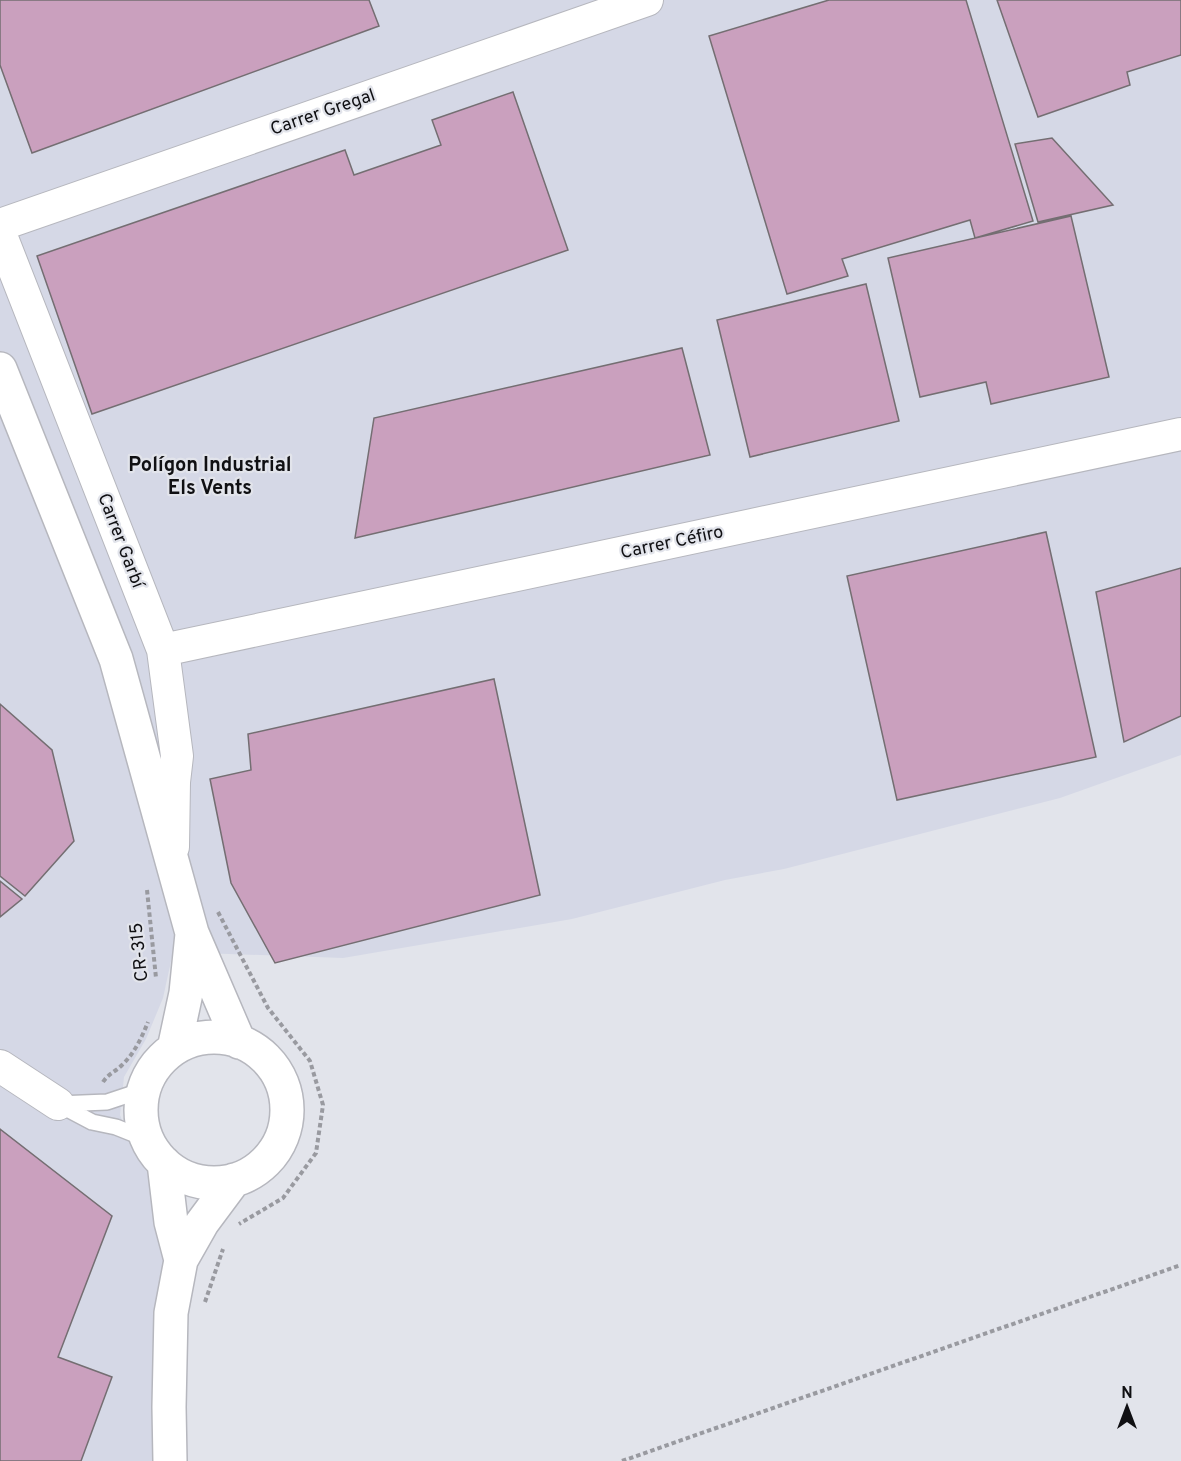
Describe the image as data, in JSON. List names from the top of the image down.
{
  "streets": {
    "street": ["Carrer Gregal", "Carrer Garbí", "Carrer Céfiro"],
    "path": ["CR-315"]
  },
  "crossings": [
    ["Carrer Garbí", "Carrer Céfiro"],
    ["Carrer Garbí", "CR-315"]
  ],
  "districts": ["Polígon Industrial Els Vents"],
  "north": "top"
}
